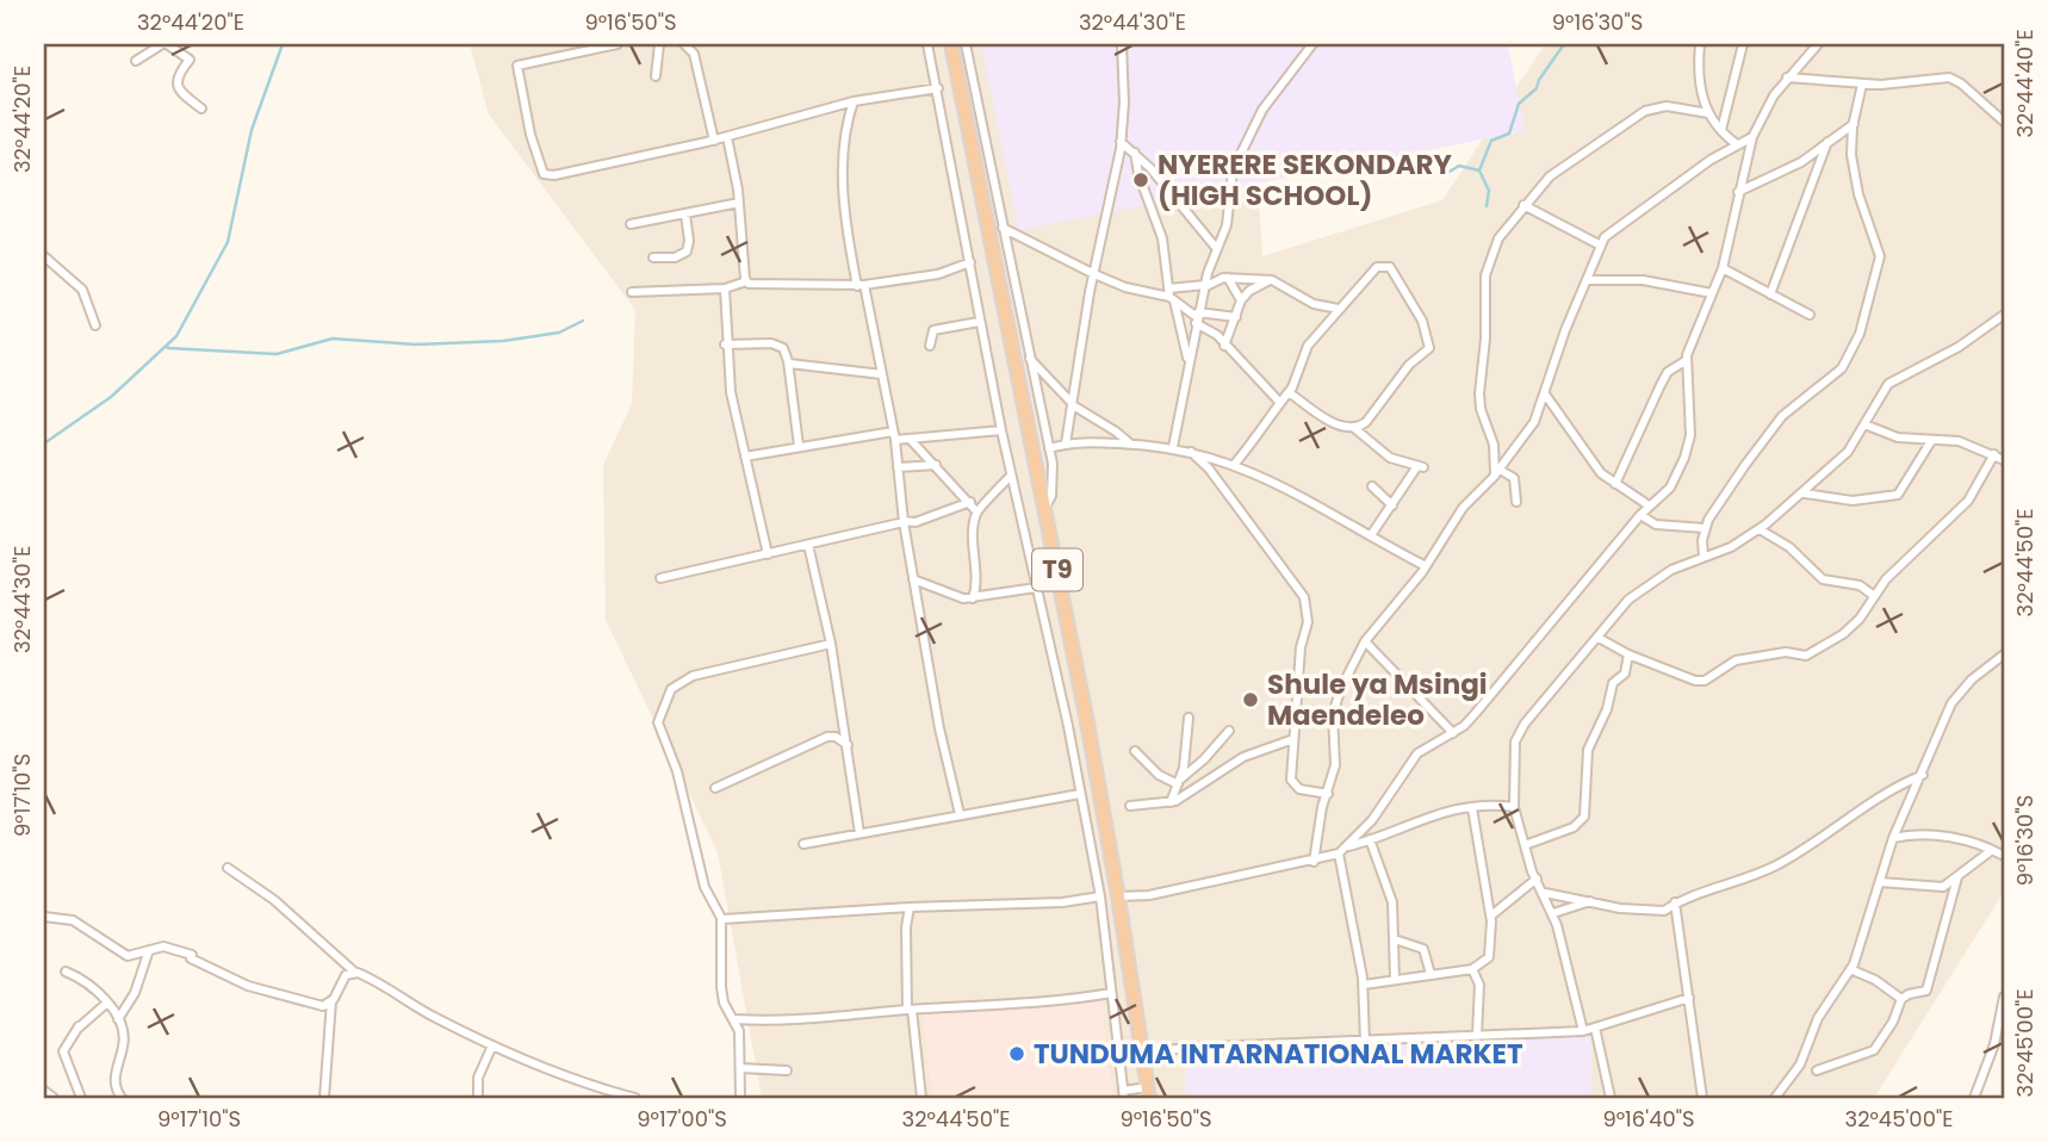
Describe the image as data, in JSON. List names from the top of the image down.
{
  "streets": {
    "highway": ["T9"]
  },
  "places": ["NYERERE SEKONDARY (HIGH SCHOOL)", "Shule ya Msingi Maendeleo", "TUNDUMA INTARNATIONAL MARKET"],
  "coordinates": [
    "32°44'20\"E",
    "9°16'50\"S",
    "32°44'30\"E",
    "9°16'30\"S",
    "32°44'40\"E",
    "32°44'50\"E",
    "9°17'10\"S",
    "32°45'00\"E",
    "9°17'00\"S",
    "9°16'40\"S"
  ]
}
